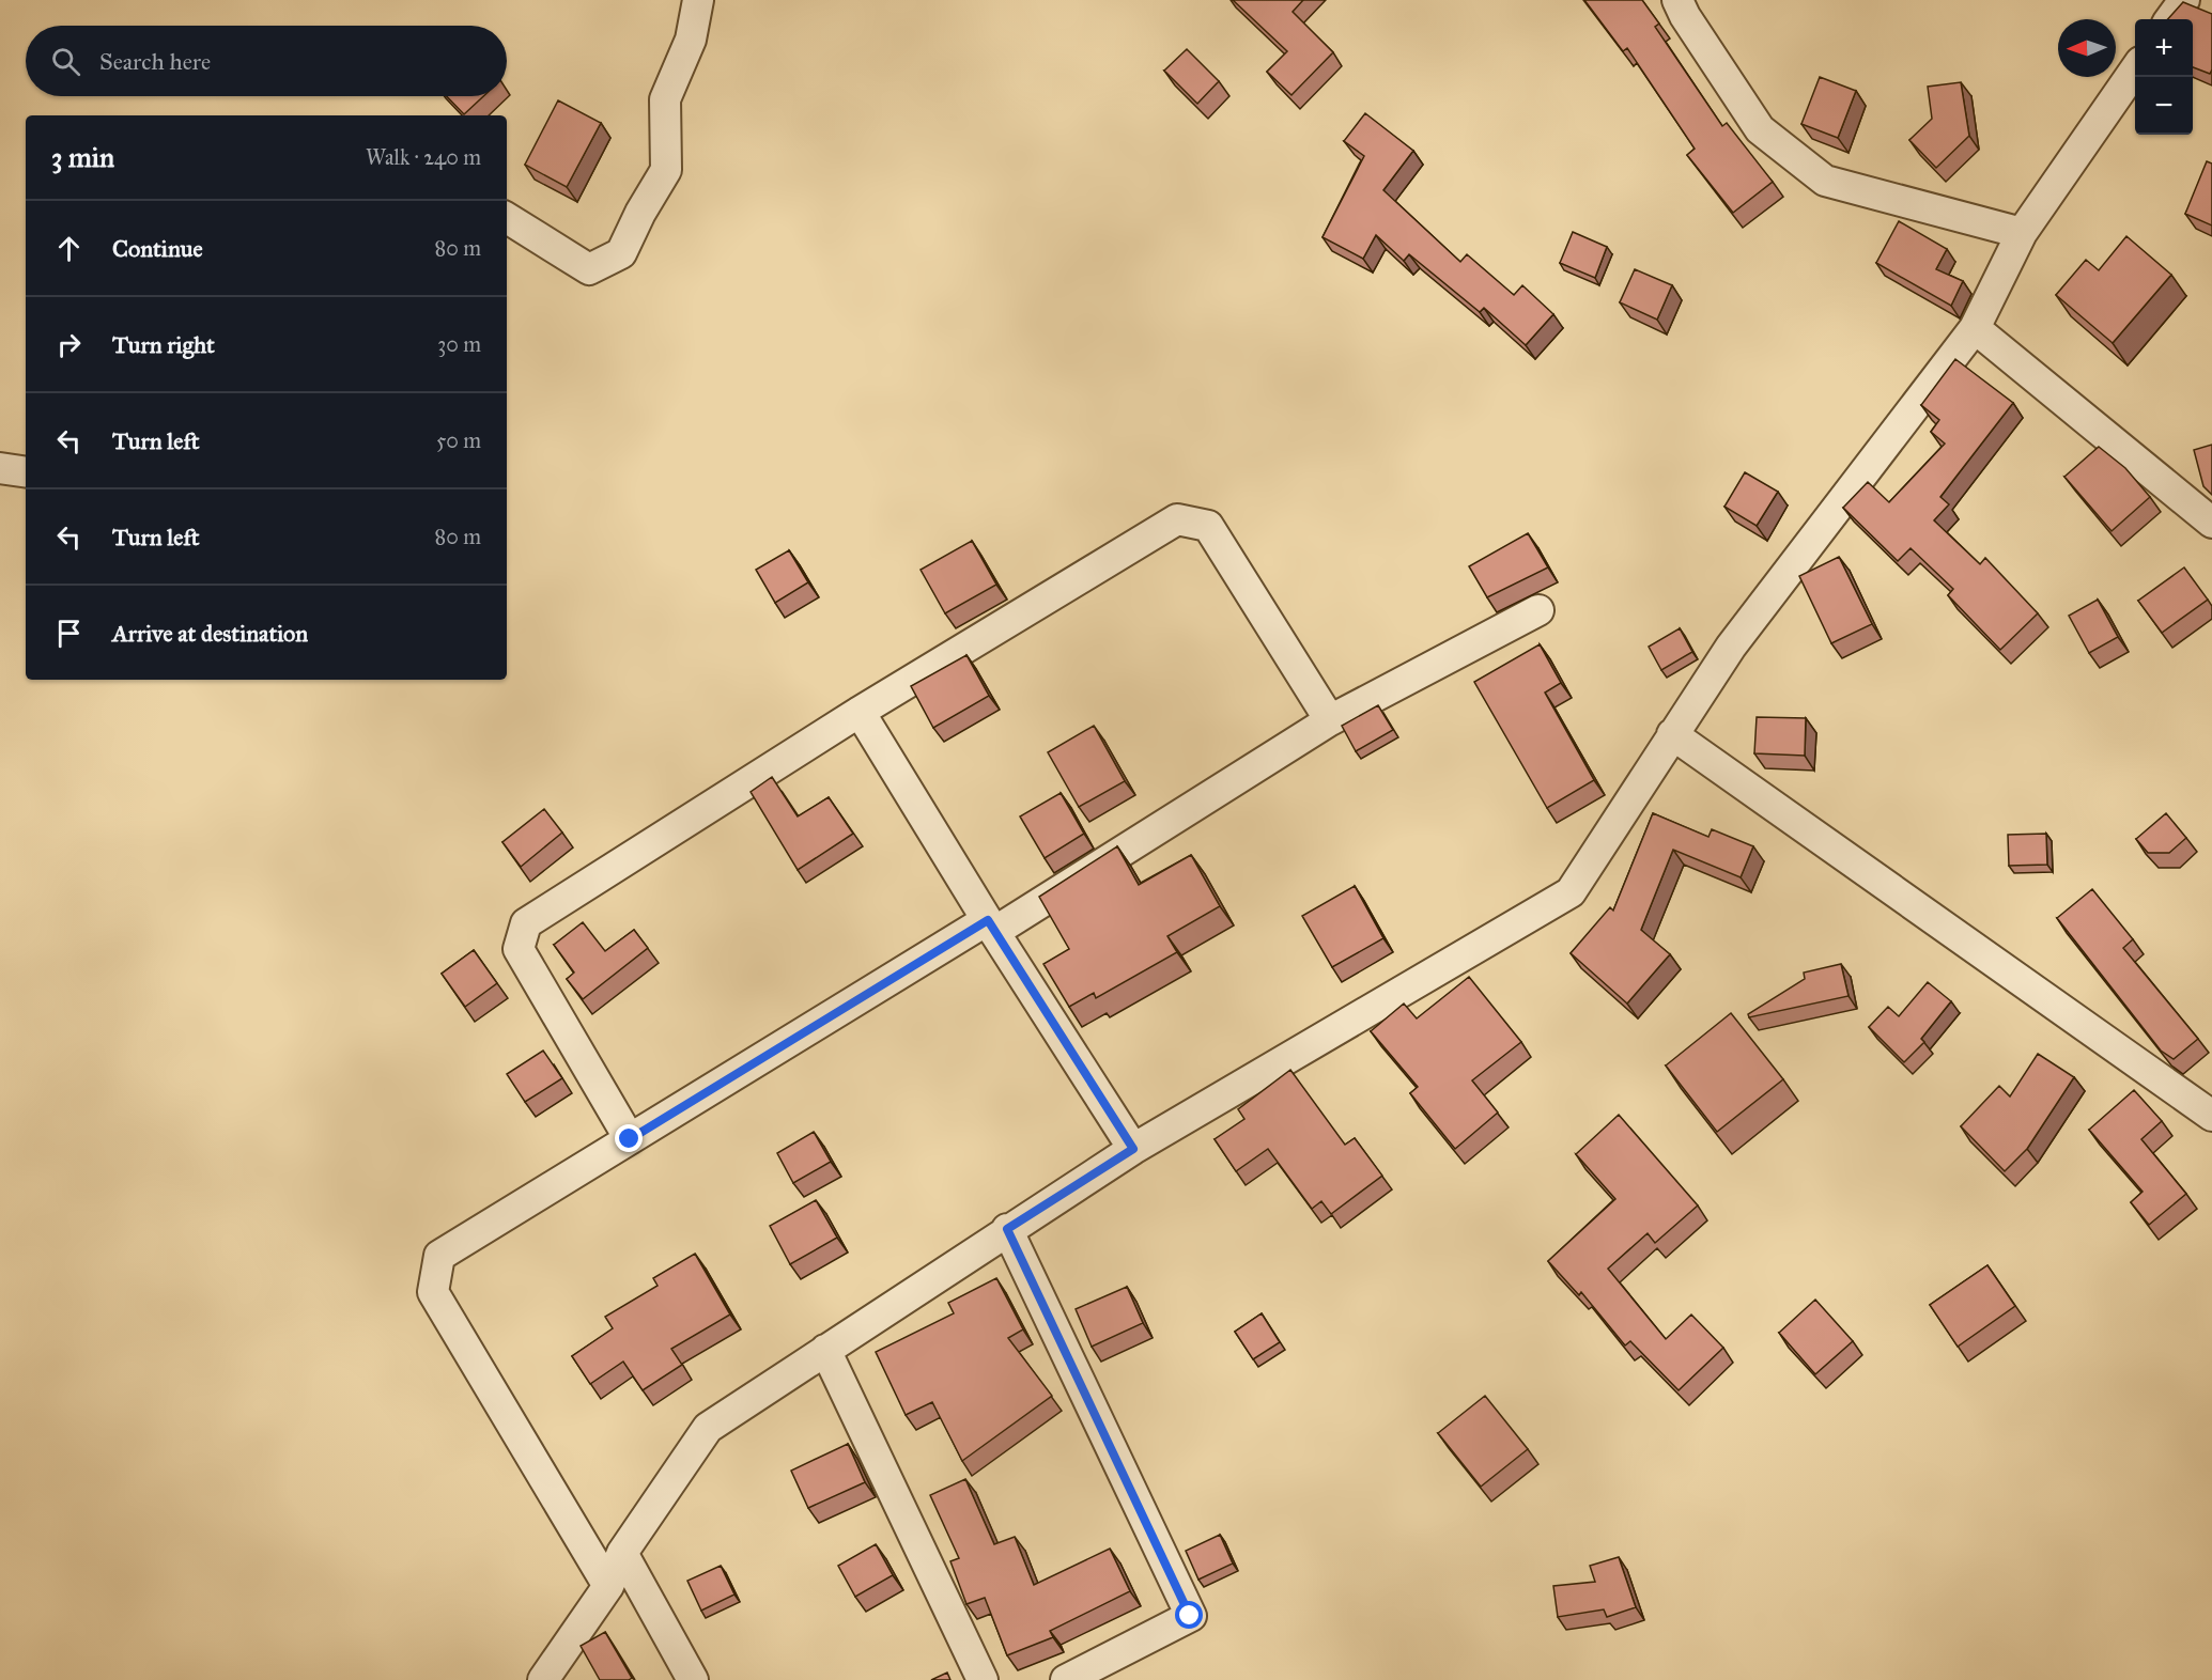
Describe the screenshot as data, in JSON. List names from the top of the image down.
{
  "north": "left",
  "page": {
    "map_buttons": ["+", "−"],
    "search": "Search here",
    "heading": ["3 min", "Walk · 240 m"],
    "list": [
      ["Continue", "80 m"],
      ["Turn right", "30 m"],
      ["Turn left", "50 m"],
      ["Turn left", "80 m"],
      "Arrive at destination"
    ]
  }
}
